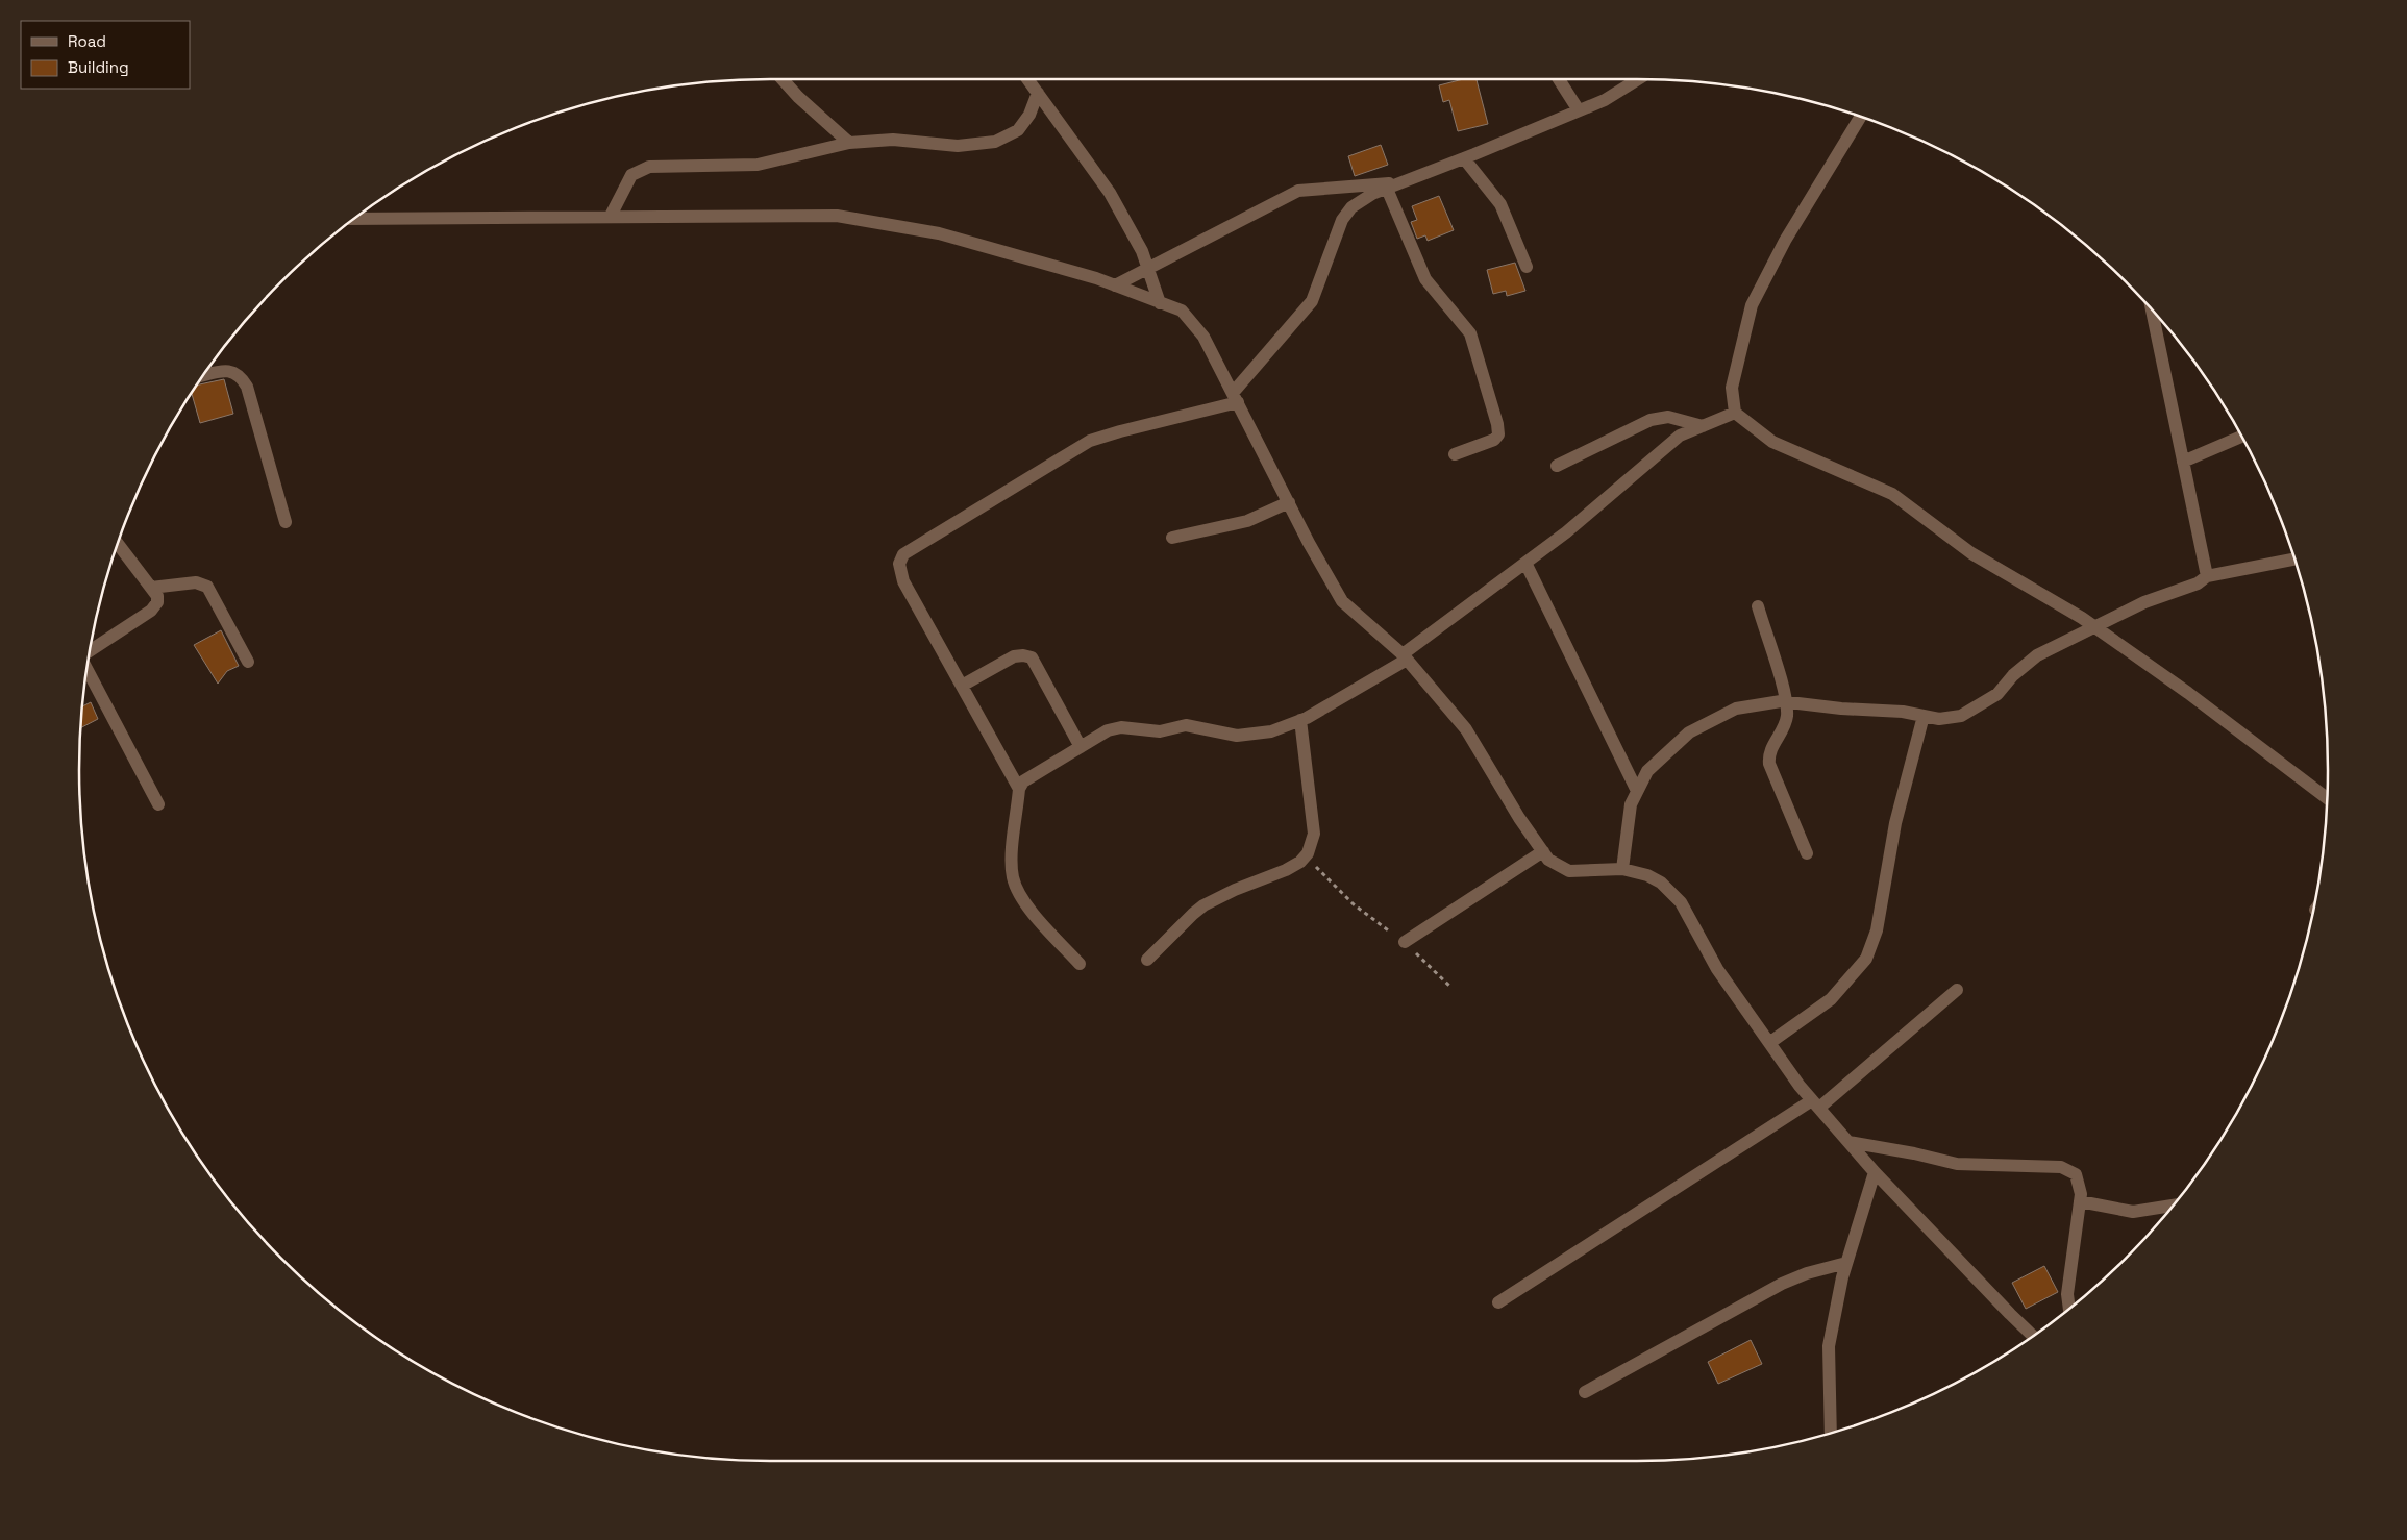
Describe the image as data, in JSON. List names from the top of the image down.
{
  "legend": ["Road", "Building"]
}
